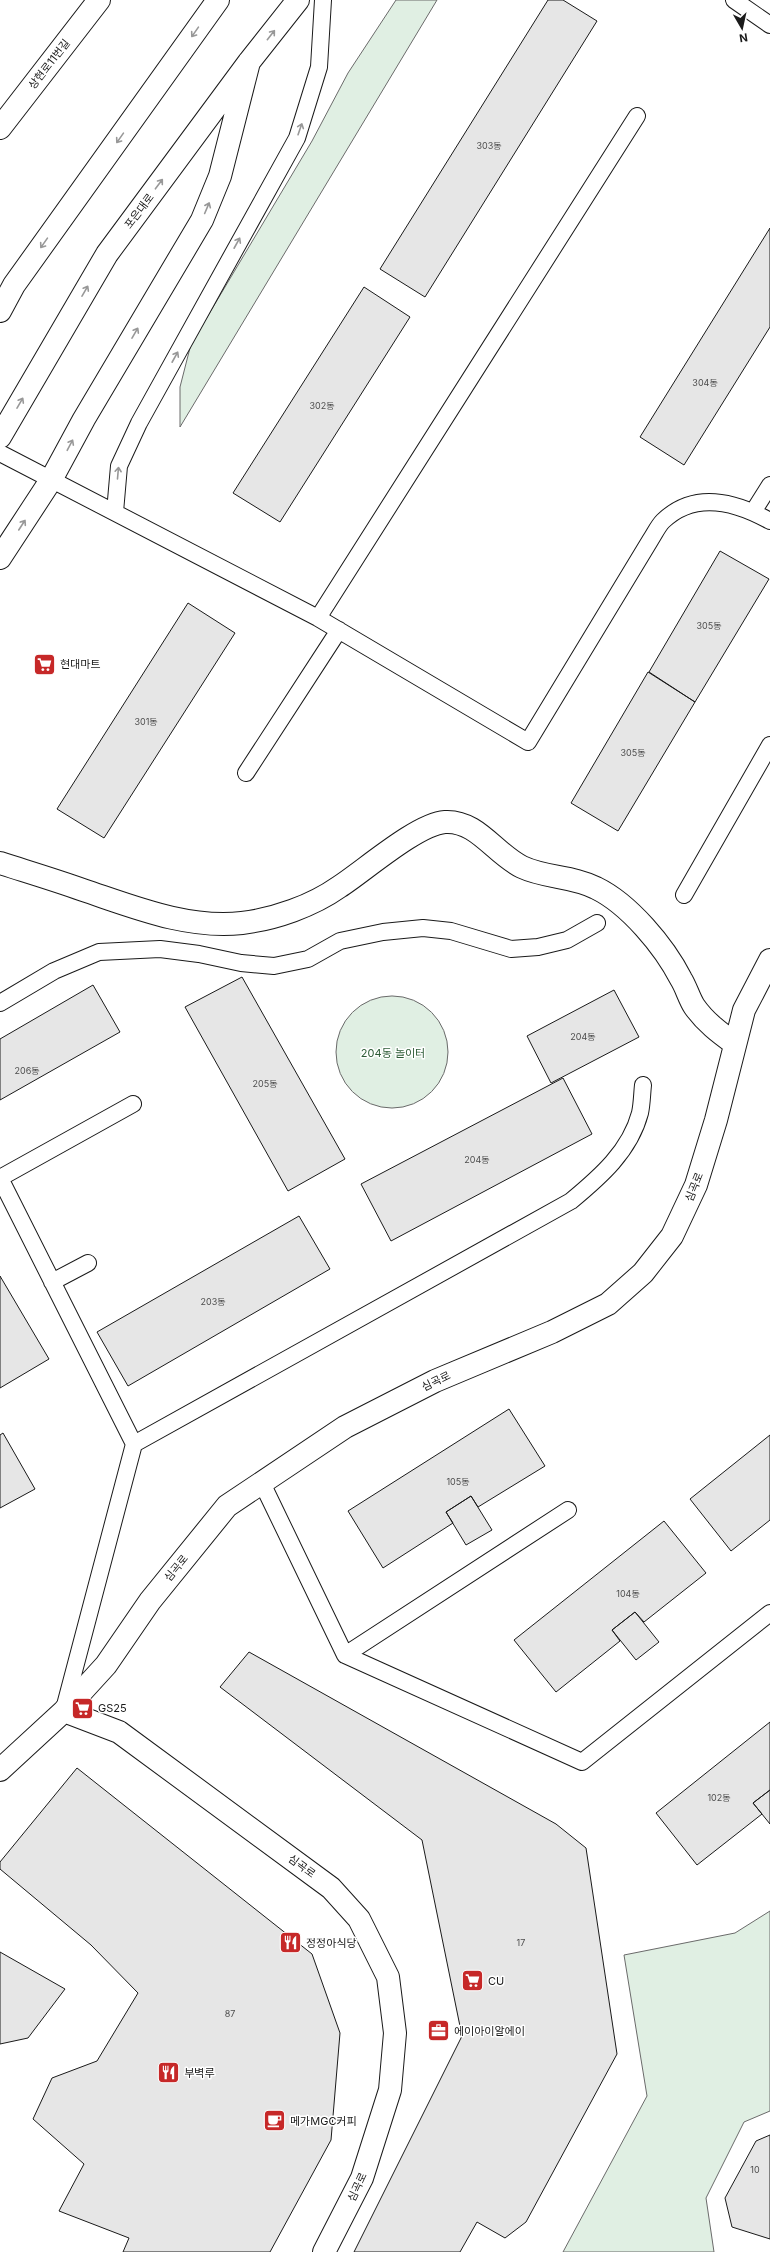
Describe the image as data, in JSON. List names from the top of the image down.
{
  "streets": {
    "street": ["상현로11번길", "포은대로", "심곡로"]
  },
  "parks": ["204동 놀이터"],
  "places": {
    "supermarket": ["현대마트", "GS25", "CU"],
    "restaurant": ["정정아식당", "부벽루"],
    "office": ["에이아이알에이"],
    "cafe": ["메가MGC커피"]
  },
  "house_numbers": [
    "303동",
    "304동",
    "302동",
    "305동",
    "301동",
    "305동",
    "204동",
    "206동",
    "205동",
    "204동",
    "203동",
    "105동",
    "104동",
    "102동",
    "17",
    "87",
    "10"
  ],
  "north": "bottom"
}
